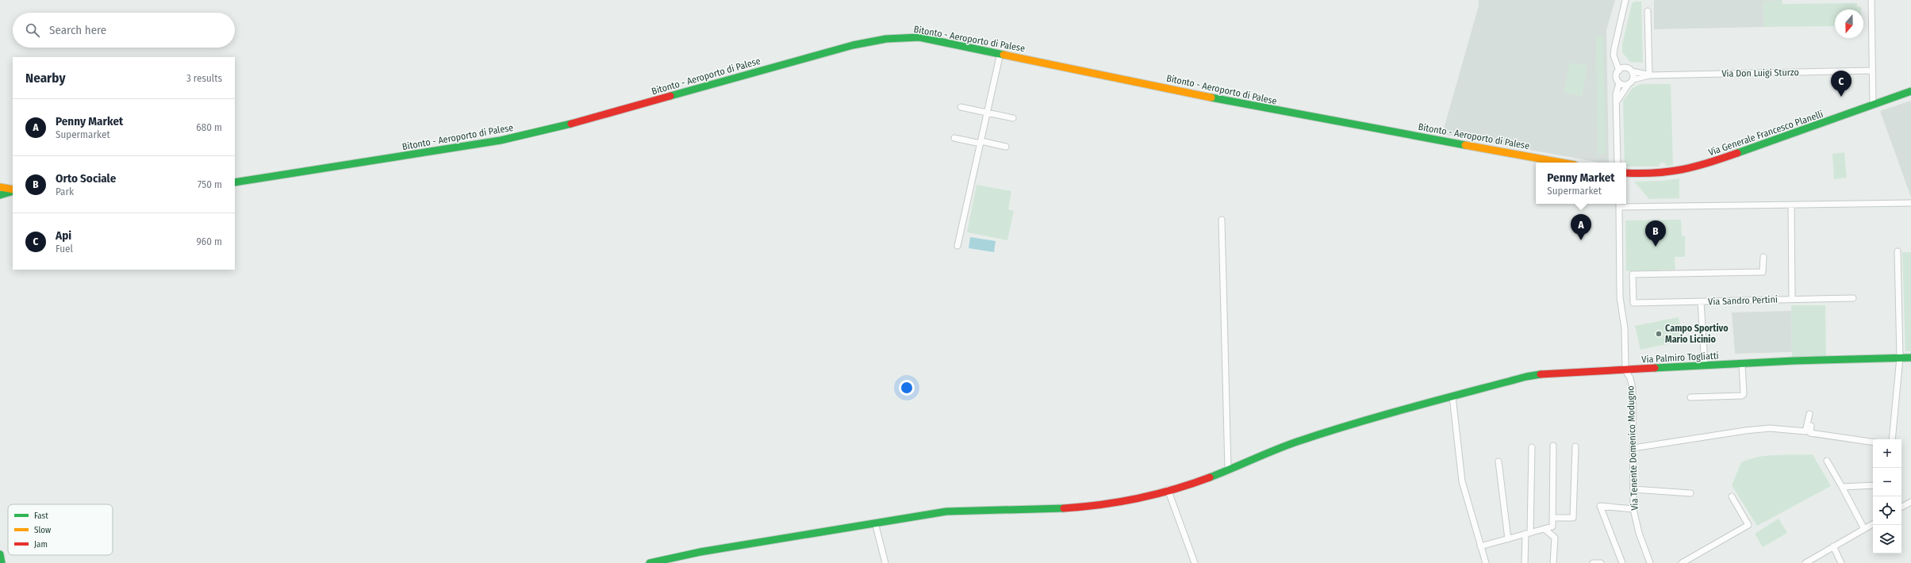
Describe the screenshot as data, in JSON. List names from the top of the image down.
{
  "streets": {
    "street": [
      "Bitonto - Aeroporto di Palese",
      "Via Don Luigi Sturzo",
      "Via Generale Francesco Planelli",
      "Via Sandro Pertini",
      "Via Palmiro Togliatti",
      "Via Tenente Domenico Modugno"
    ]
  },
  "crossings": [
    ["Via Palmiro Togliatti", "Via Tenente Domenico Modugno"]
  ],
  "places": ["Campo Sportivo Mario Licinio"],
  "legend": ["Fast", "Slow", "Jam"],
  "north": "bottom",
  "page": {
    "search": "Search here",
    "heading": ["Nearby", "3 results"],
    "pins": ["C", "A", "B"],
    "list": [
      {
        "mark": "A",
        "name": "Penny Market",
        "note": "Supermarket",
        "value": "680 m"
      },
      {
        "mark": "B",
        "name": "Orto Sociale",
        "note": "Park",
        "value": "750 m"
      },
      {
        "mark": "C",
        "name": "Api",
        "note": "Fuel",
        "value": "960 m"
      }
    ],
    "popup": ["Penny Market", "Supermarket"],
    "map_buttons": ["+", "−"]
  }
}
